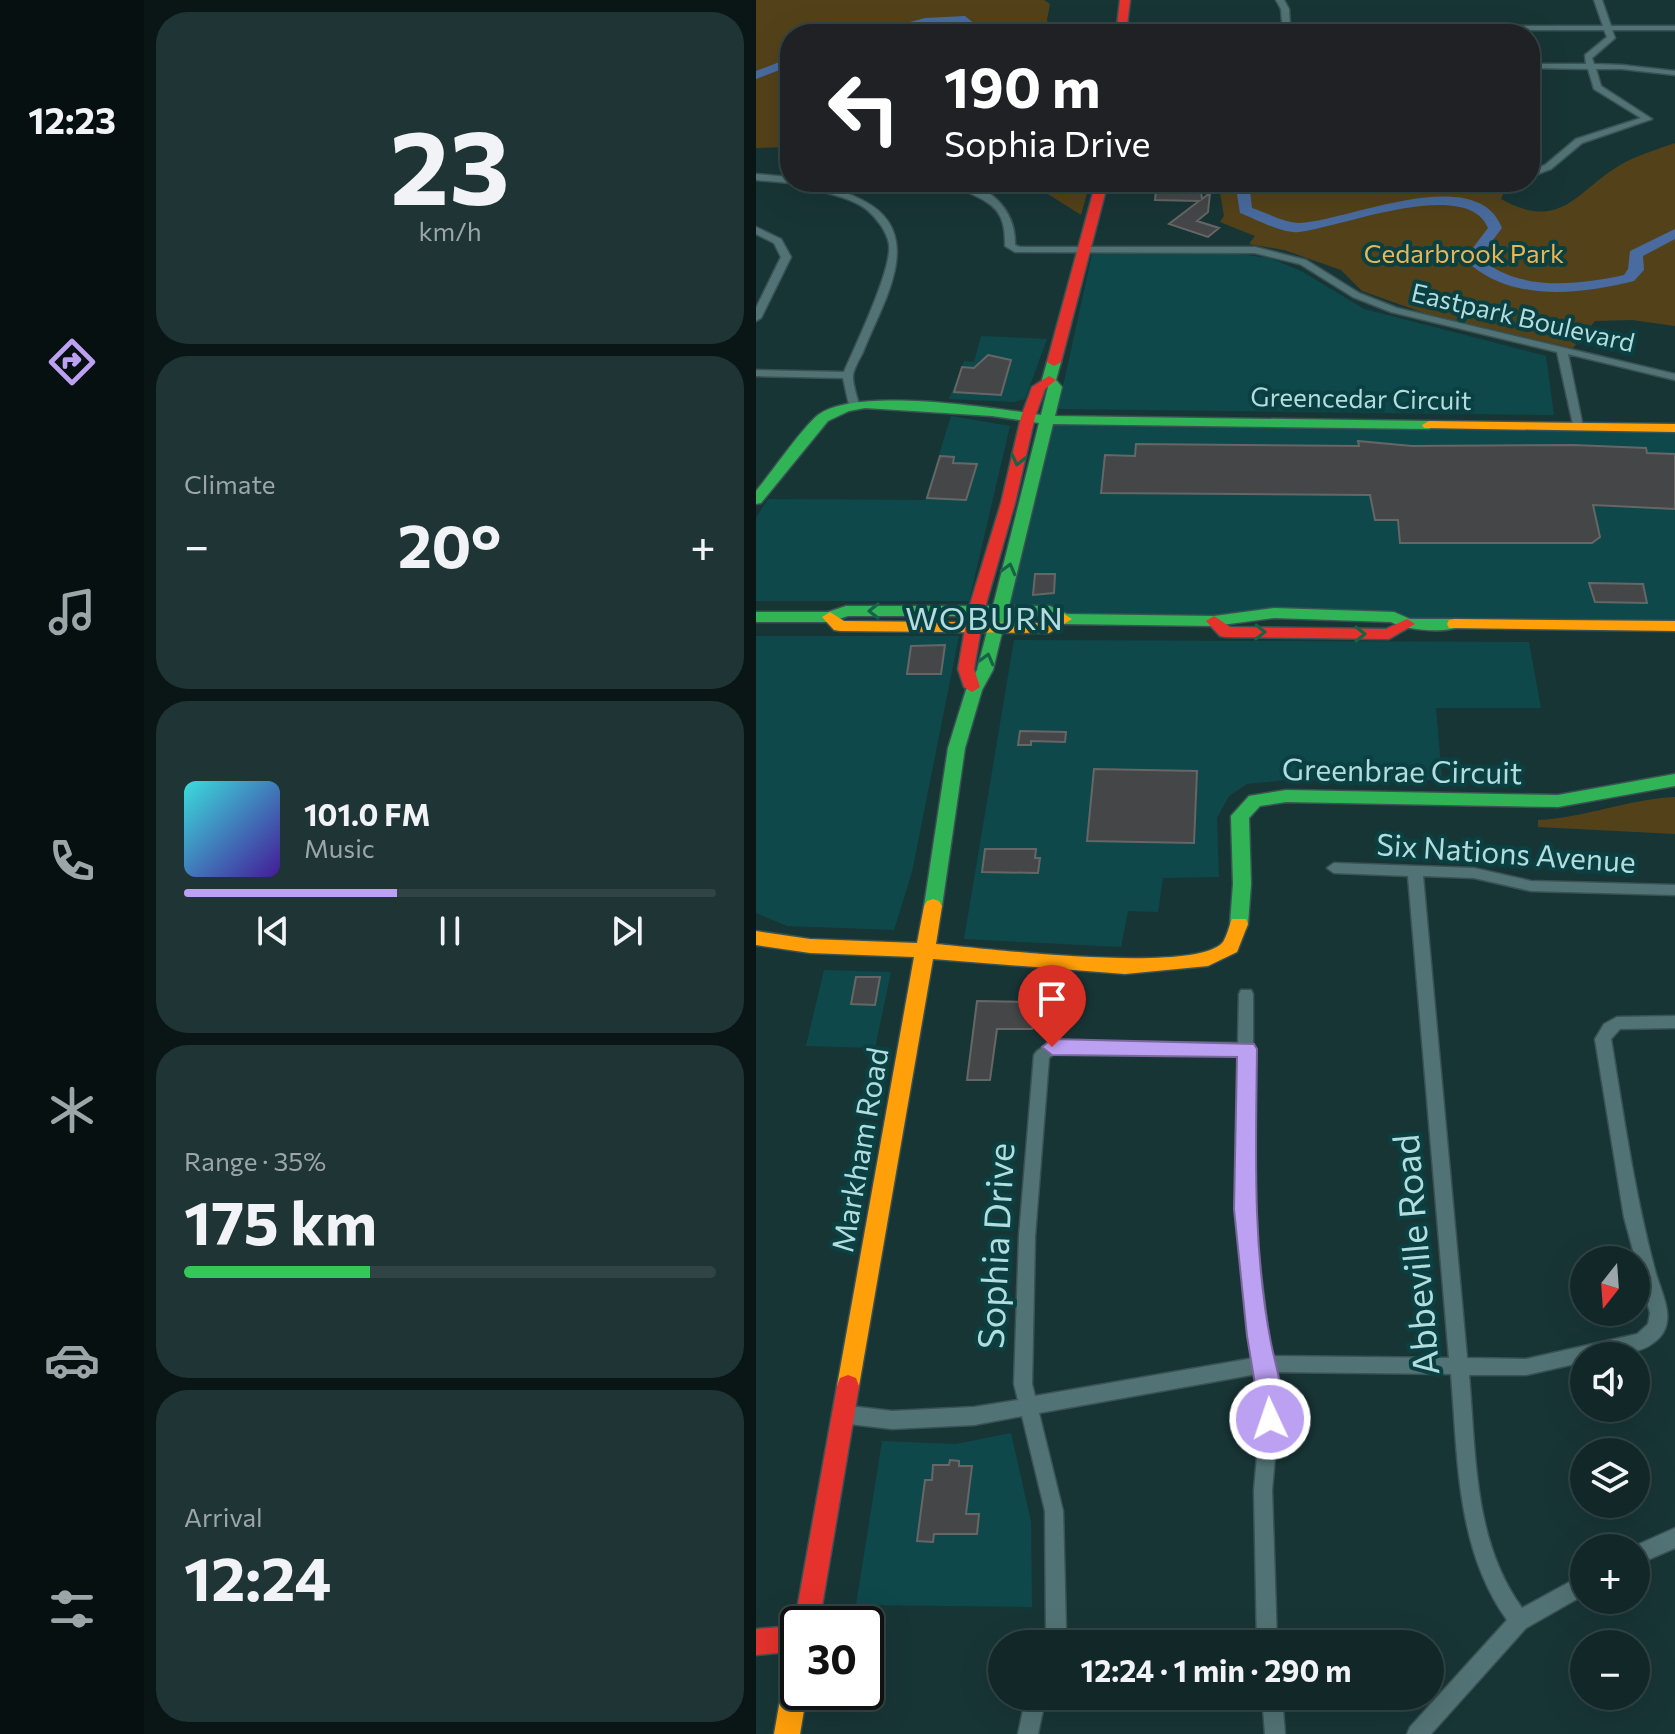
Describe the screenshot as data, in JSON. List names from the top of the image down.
{
  "streets": {
    "main road": ["Greencedar Circuit", "Greenbrae Circuit", "Markham Road"],
    "street": [
      "Eastpark Boulevard",
      "Six Nations Avenue",
      "Sophia Drive",
      "Abbeville Road"
    ]
  },
  "crossings": [
    ["Eastpark Boulevard", "Markham Road"],
    ["Greencedar Circuit", "Markham Road"],
    ["Greenbrae Circuit", "Markham Road"],
    ["Six Nations Avenue", "Abbeville Road"]
  ],
  "districts": ["WOBURN"],
  "parks": ["Cedarbrook Park"],
  "north": "bottom",
  "page": {
    "tabs": "12:23",
    "tile": [
      ["23", "km/h"],
      "Climate",
      ["Range · 35%", "175 km"],
      ["Arrival", "12:24"]
    ],
    "turn": ["190 m", "Sophia Drive"],
    "heat": ["−", "20°", "+"],
    "song": ["101.0 FM", "Music"],
    "map_buttons": ["+", "−"],
    "limit": "30",
    "trip": "12:24 · 1 min · 290 m"
  }
}
